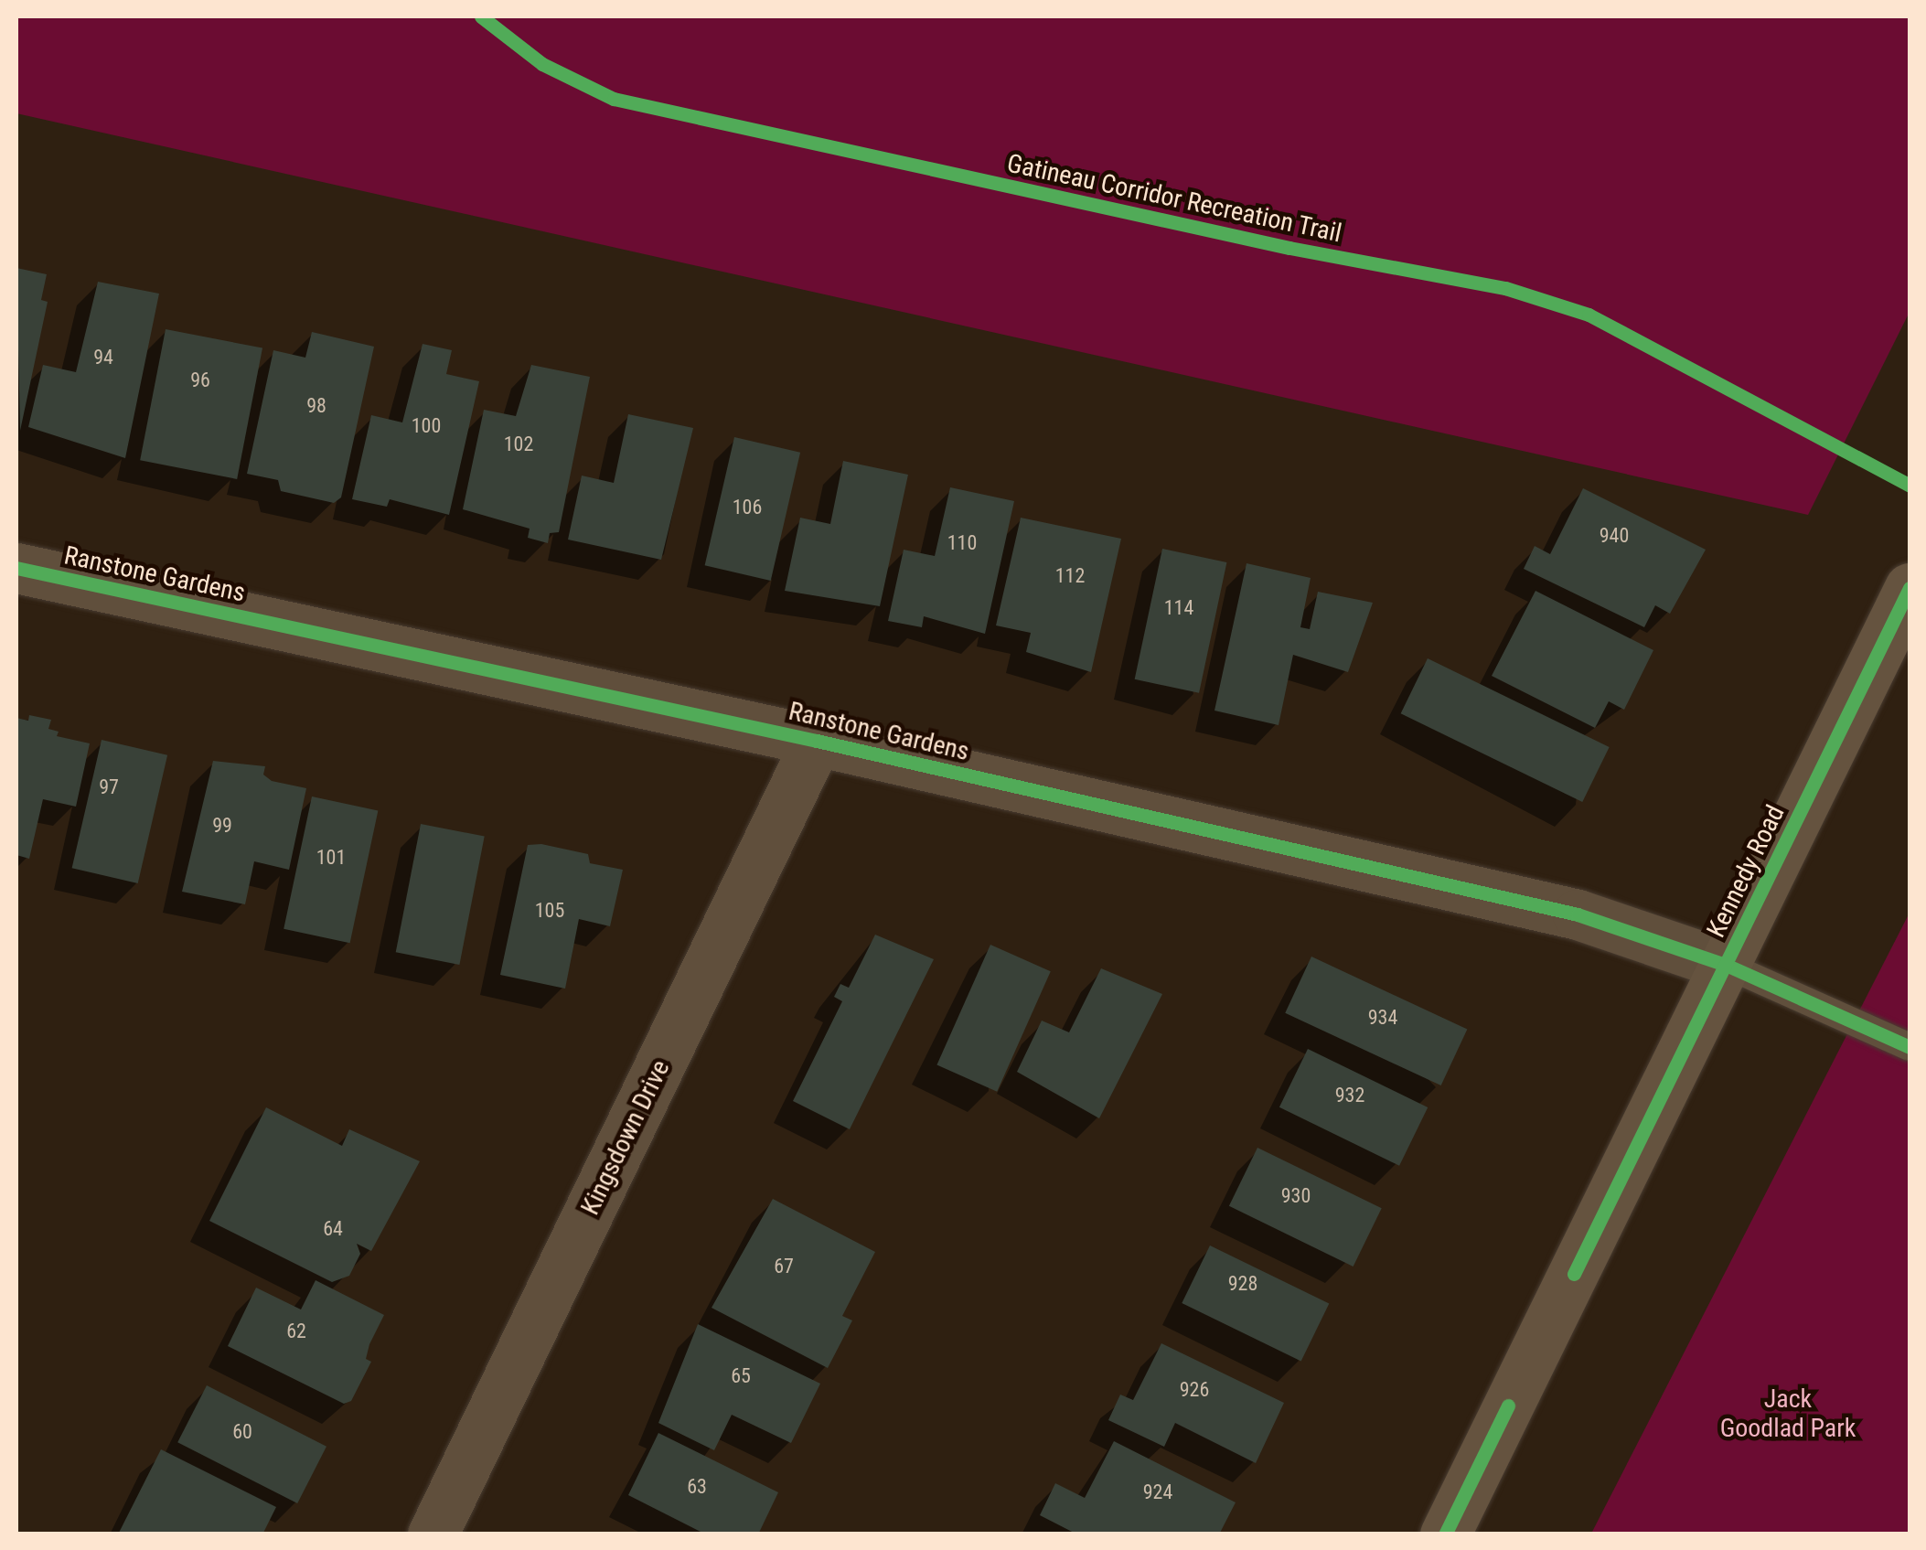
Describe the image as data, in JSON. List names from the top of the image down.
{
  "streets": {
    "main road": ["Kennedy Road"],
    "street": ["Ranstone Gardens", "Kingsdown Drive"],
    "cycle path": ["Gatineau Corridor Recreation Trail"]
  },
  "crossings": [
    ["Ranstone Gardens", "Kennedy Road"],
    ["Ranstone Gardens", "Kingsdown Drive"]
  ],
  "parks": ["Jack Goodlad Park"],
  "house_numbers": [
    "94",
    "96",
    "98",
    "100",
    "102",
    "106",
    "940",
    "110",
    "112",
    "114",
    "97",
    "99",
    "101",
    "105",
    "934",
    "932",
    "930",
    "64",
    "67",
    "928",
    "62",
    "65",
    "926",
    "60",
    "63",
    "924"
  ]
}
